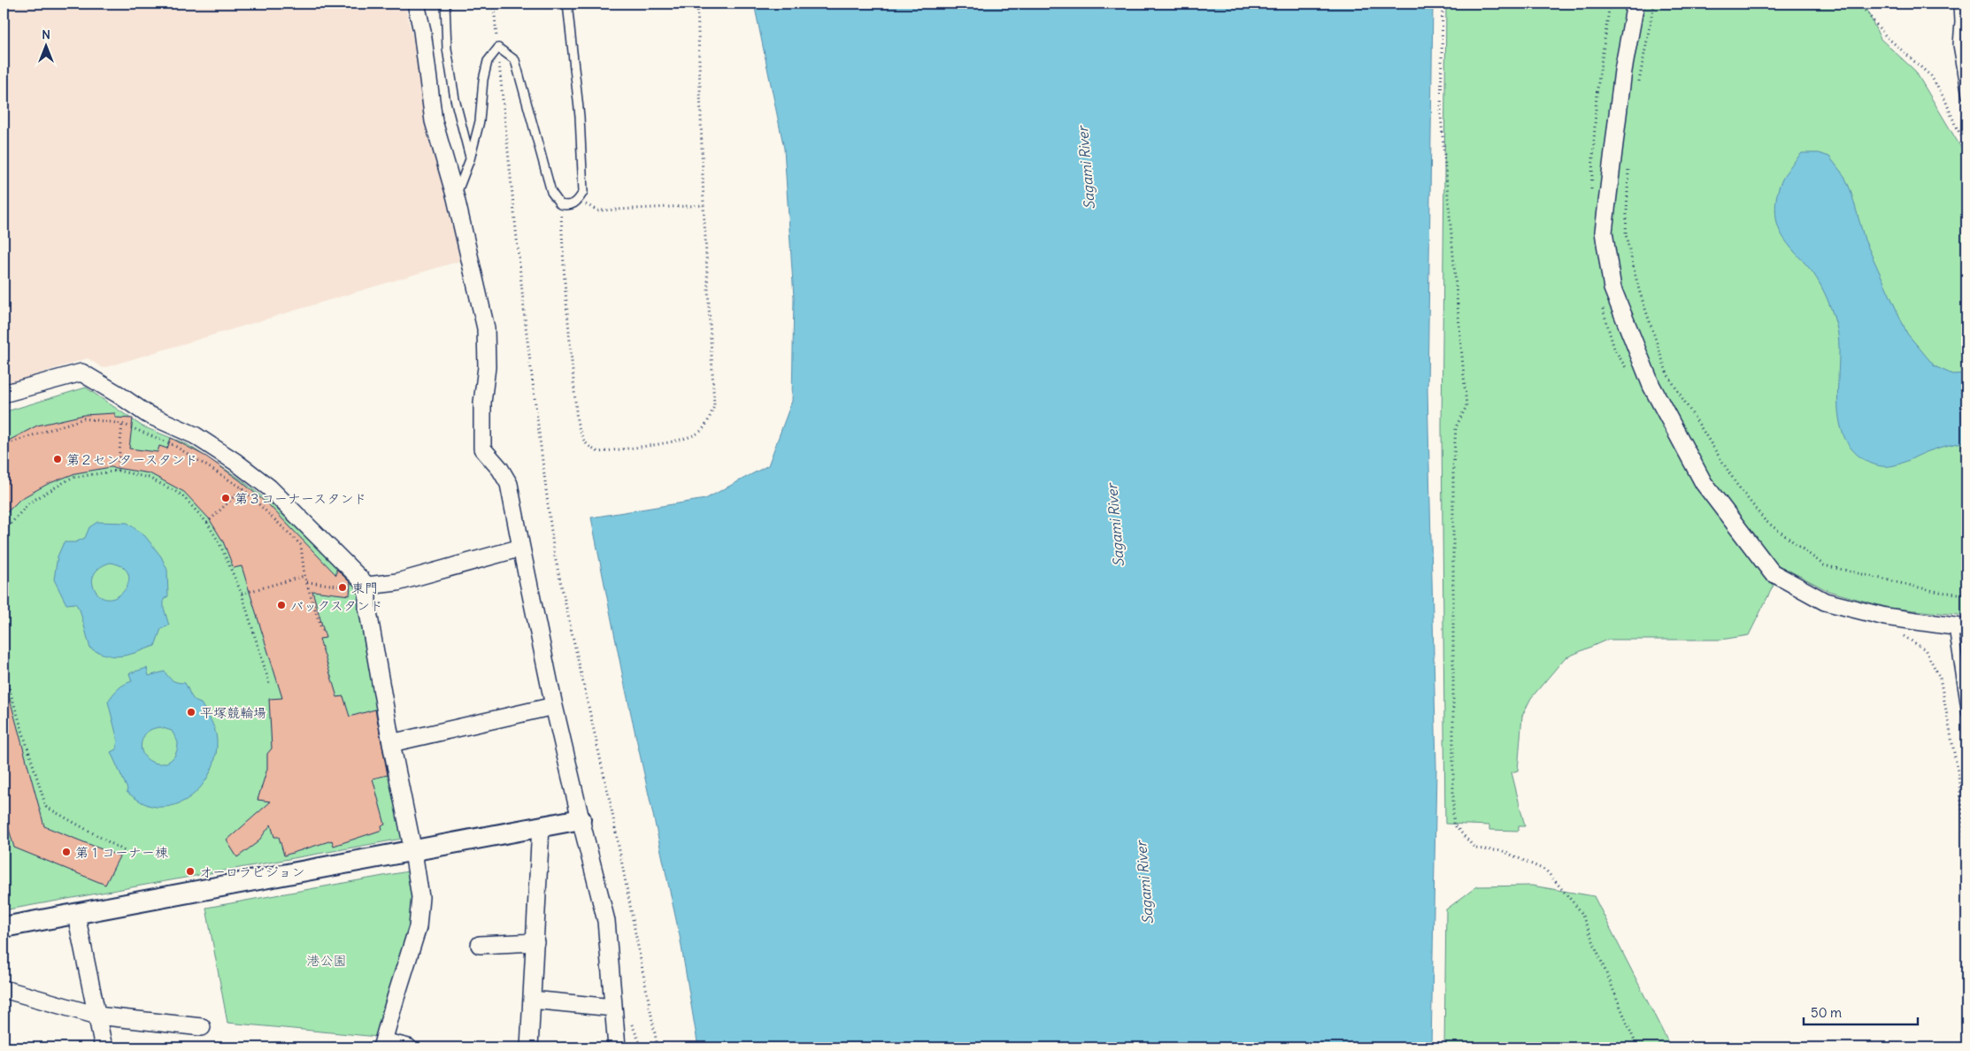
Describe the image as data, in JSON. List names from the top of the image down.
{
  "water": ["Sagami River"],
  "parks": ["港公園"],
  "places": [
    "第２センタースタンド",
    "第３コーナースタンド",
    "東門",
    "バックスタンド",
    "平塚競輪場",
    "第１コーナー棟",
    "オーロラビジョン"
  ],
  "scale_bar": "50 m",
  "north": "top"
}
